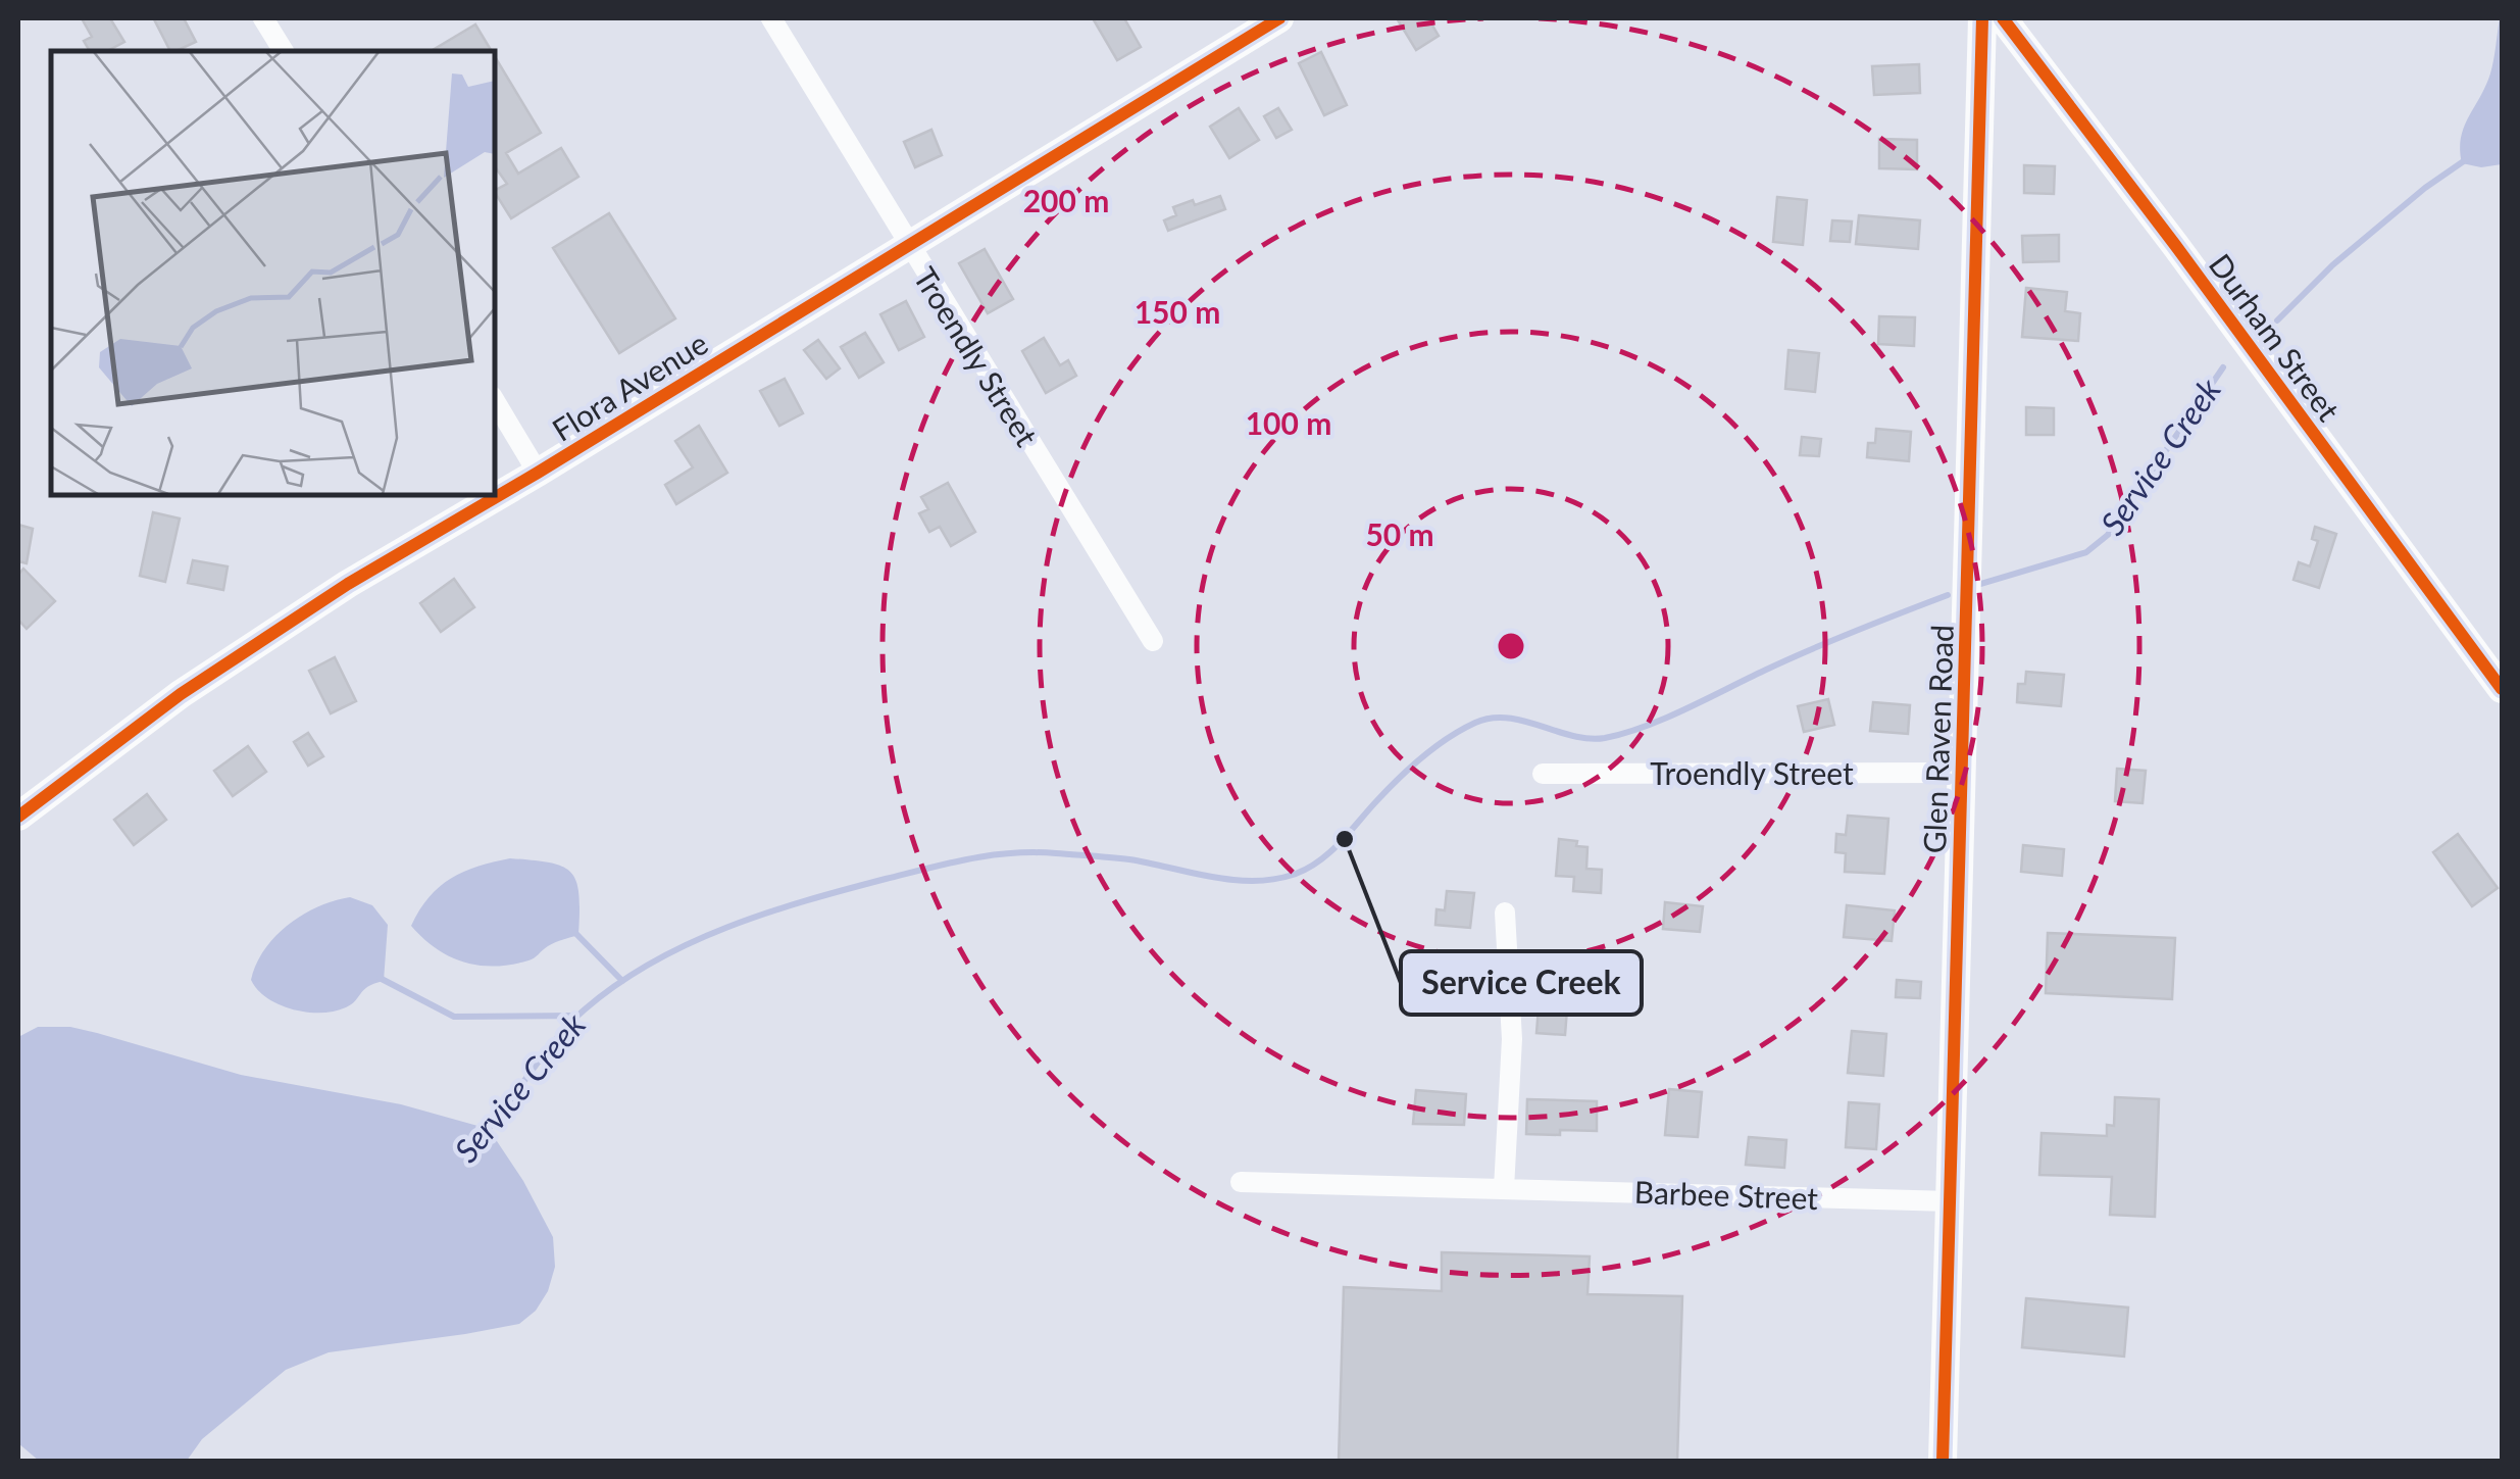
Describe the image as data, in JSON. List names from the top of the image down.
{
  "streets": {
    "street": [
      "Durham Street",
      "Troendly Street",
      "Flora Avenue",
      "Glen Raven Road",
      "Barbee Street"
    ]
  },
  "crossings": [
    ["Troendly Street", "Flora Avenue"],
    ["Troendly Street", "Glen Raven Road"],
    ["Glen Raven Road", "Barbee Street"]
  ],
  "water": ["Service Creek"],
  "places": ["Service Creek"],
  "rings": [
    "200 m",
    "150 m",
    "100 m",
    "50 m"
  ]
}
